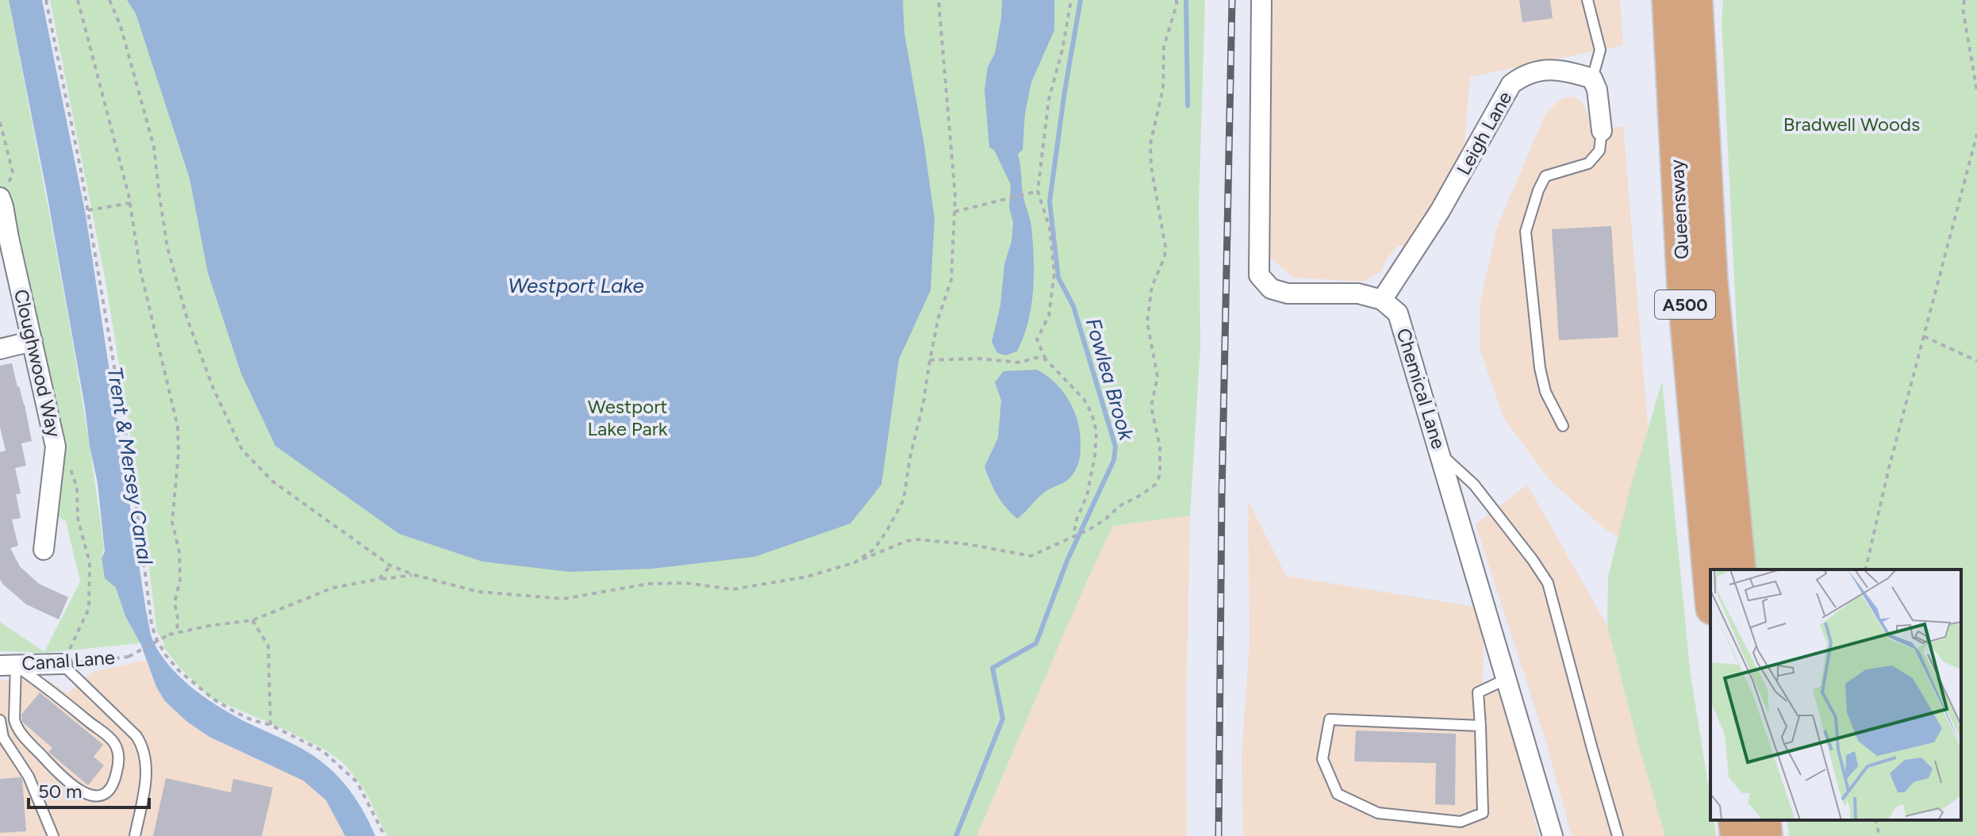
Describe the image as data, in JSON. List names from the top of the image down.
{
  "streets": {
    "highway": ["Queensway", "A500"],
    "street": [
      "Leigh Lane",
      "Cloughwood Way",
      "Chemical Lane",
      "Canal Lane"
    ]
  },
  "crossings": [
    ["Leigh Lane", "Chemical Lane"]
  ],
  "water": ["Westport Lake", "Fowlea Brook", "Trent & Mersey Canal"],
  "parks": ["Bradwell Woods", "Westport Lake Park"],
  "scale_bar": "50 m"
}
